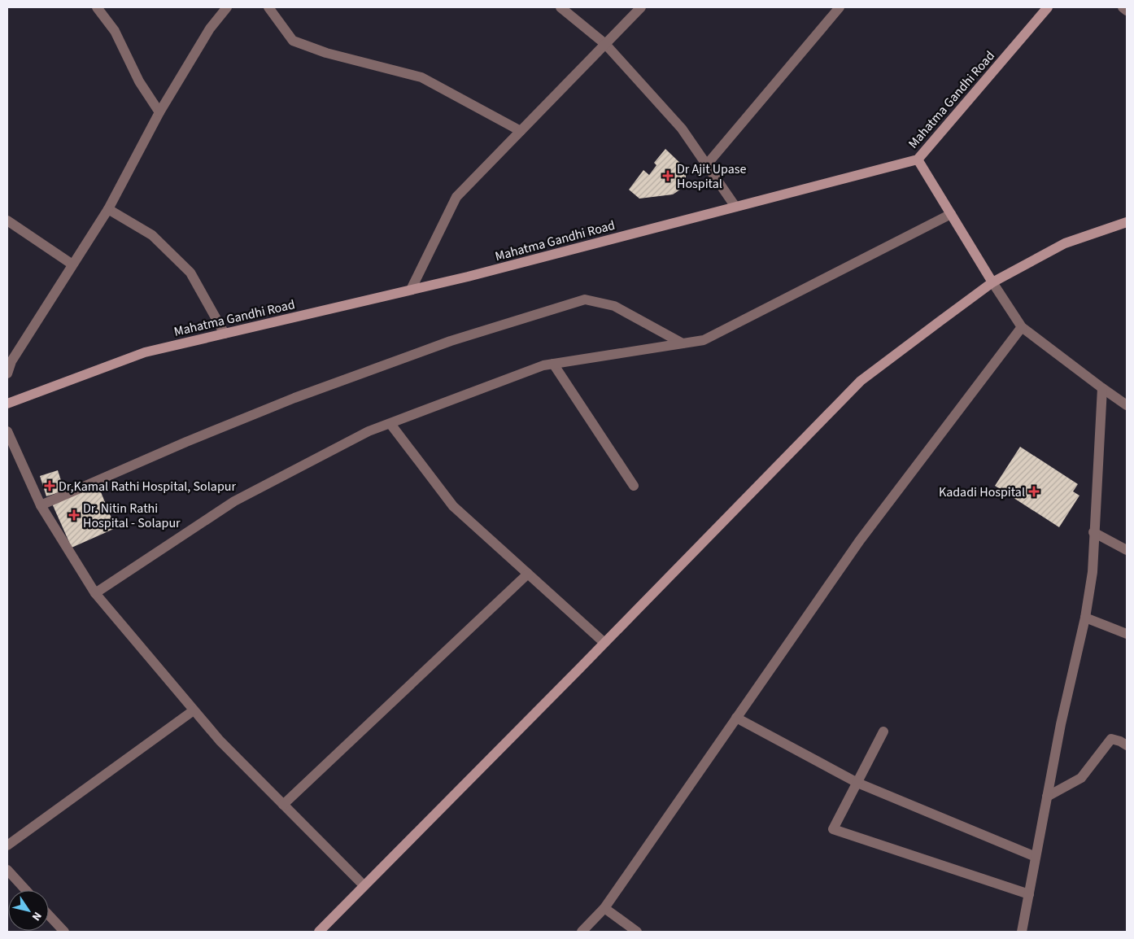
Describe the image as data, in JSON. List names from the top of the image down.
{
  "streets": {
    "street": ["Mahatma Gandhi Road"]
  },
  "places": {
    "health": [
      "Dr Ajit Upase Hospital",
      "Dr,Kamal Rathi Hospital, Solapur",
      "Kadadi Hospital",
      "Dr. Nitin Rathi Hospital - Solapur"
    ]
  },
  "north": "bottom right"
}
